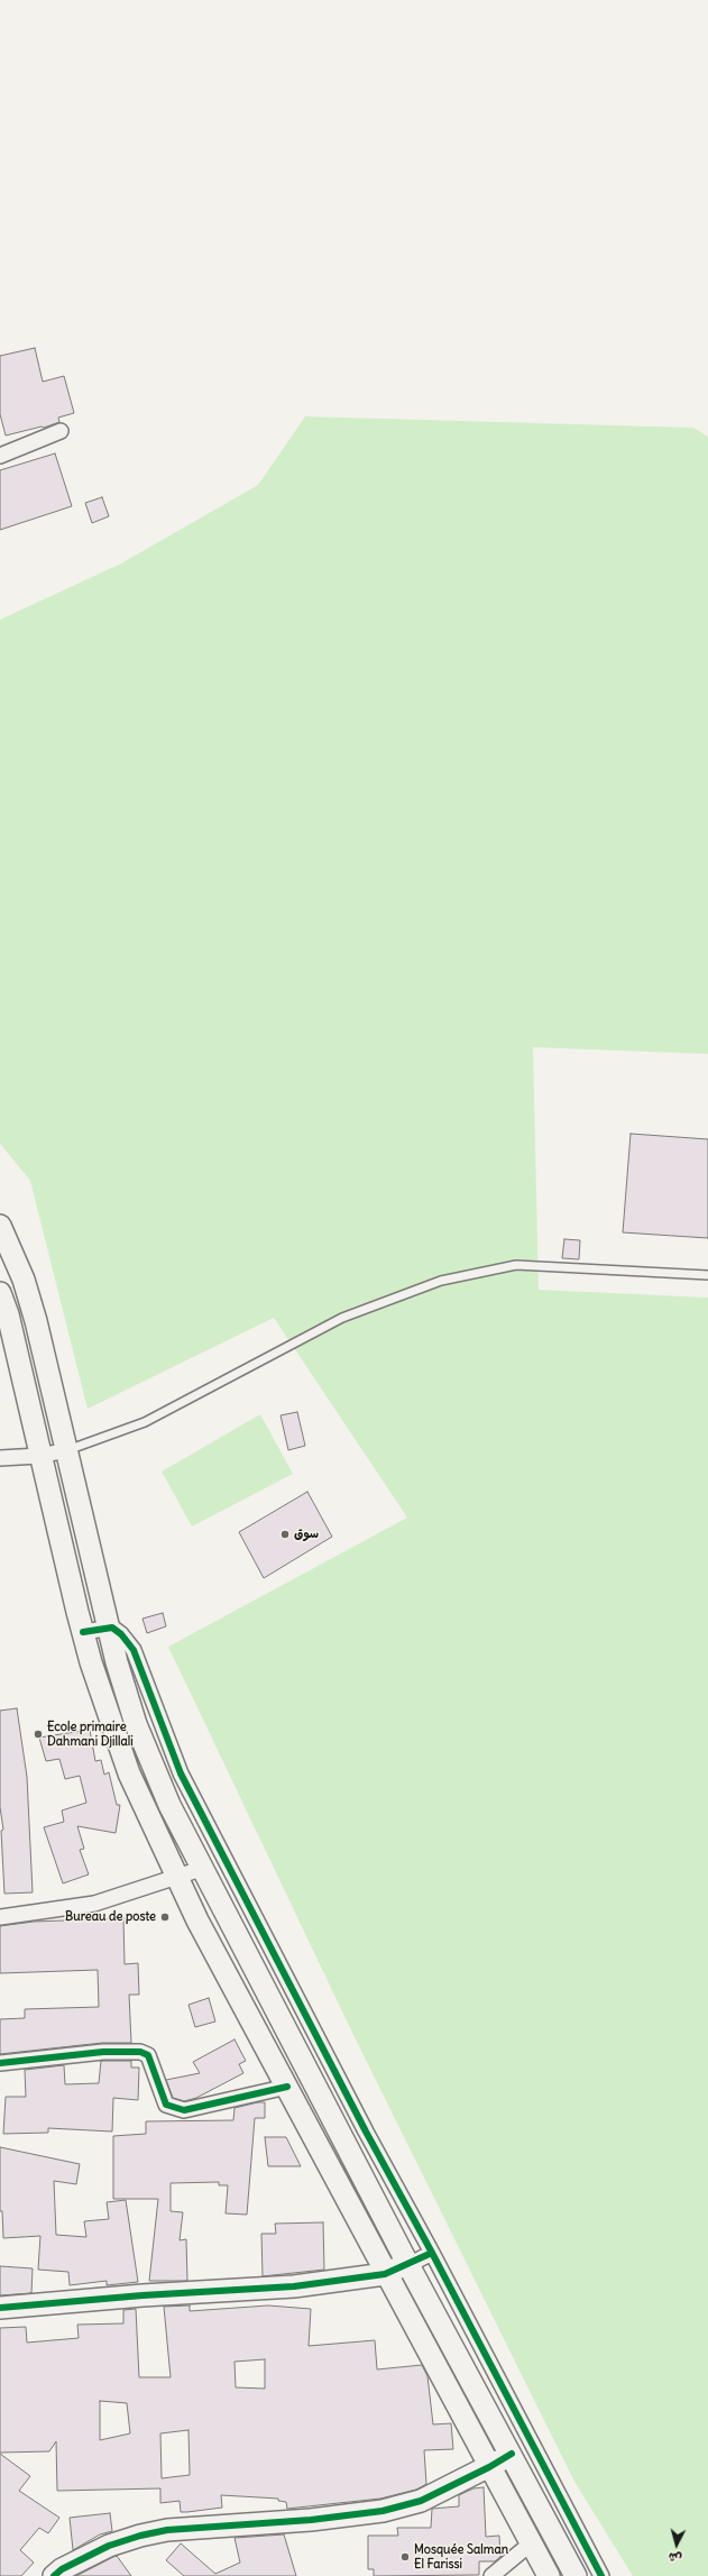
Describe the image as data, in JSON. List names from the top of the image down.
{
  "places": [
    "سوق",
    "Ecole primaire Dahmani Djillali",
    "Bureau de poste",
    "Mosquée Salman El Farissi"
  ],
  "north": "bottom"
}
